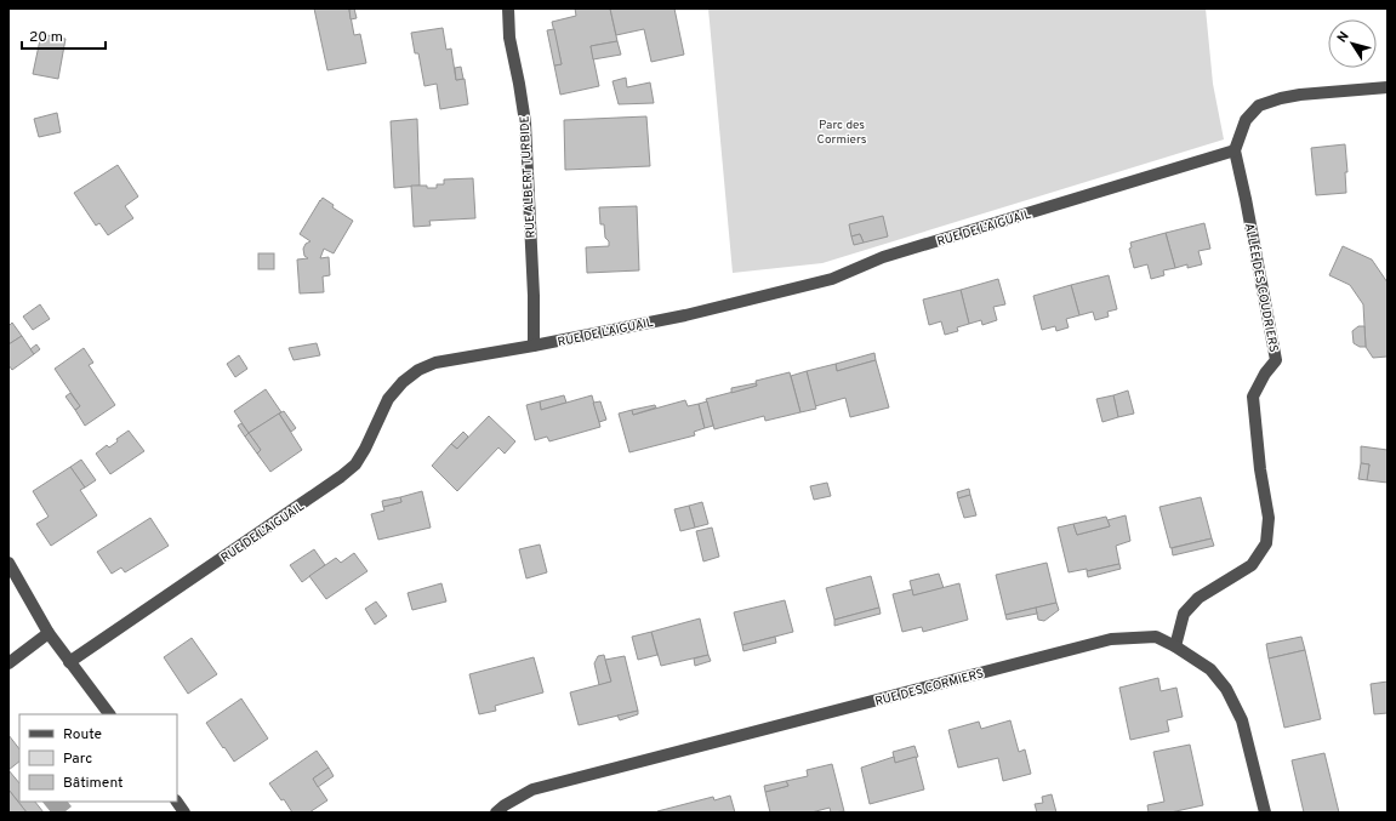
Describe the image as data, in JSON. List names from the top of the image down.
{
  "streets": {
    "street": [
      "RUE ALBERT TURBIDE",
      "RUE DE L’AIGUAIL",
      "ALLÉE DES COUDRIERS",
      "RUE DES CORMIERS"
    ]
  },
  "crossings": [
    ["RUE ALBERT TURBIDE", "RUE DE L’AIGUAIL"],
    ["RUE DE L’AIGUAIL", "ALLÉE DES COUDRIERS"],
    ["ALLÉE DES COUDRIERS", "RUE DES CORMIERS"]
  ],
  "parks": ["Parc des Cormiers"],
  "legend": ["Route", "Parc", "Bâtiment"],
  "scale_bar": "20 m",
  "north": "top left"
}
